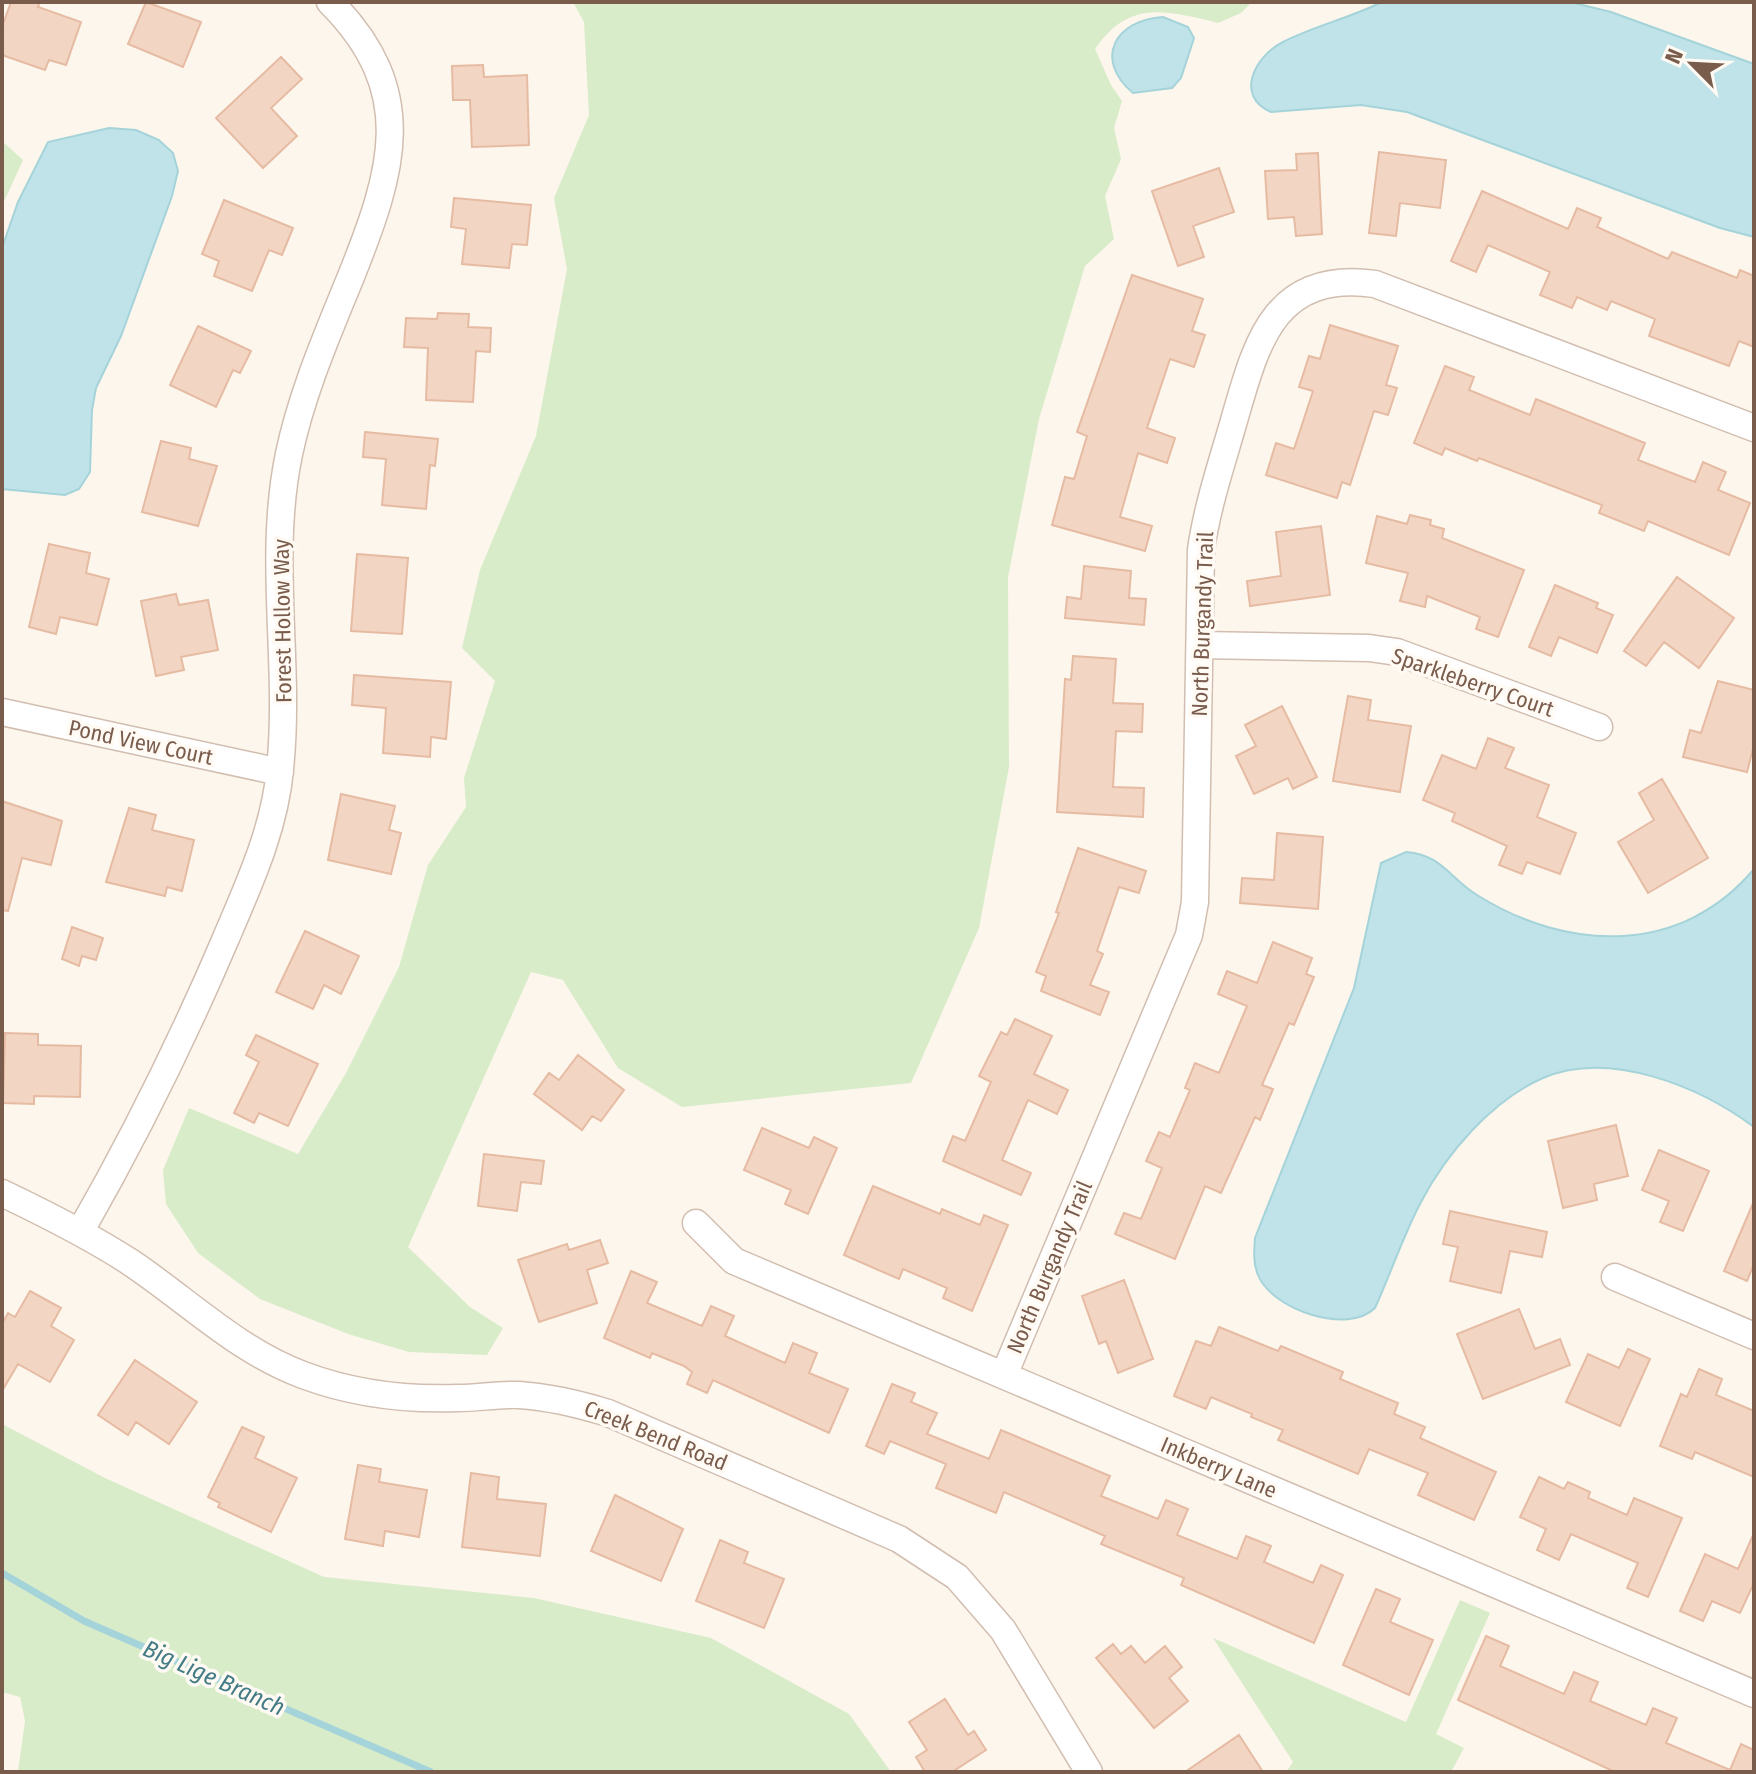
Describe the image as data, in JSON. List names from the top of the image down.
{
  "streets": {
    "street": [
      "Forest Hollow Way",
      "North Burgandy Trail",
      "Sparkleberry Court",
      "Pond View Court",
      "Creek Bend Road",
      "Inkberry Lane"
    ]
  },
  "crossings": [
    ["Forest Hollow Way", "Pond View Court"],
    ["Forest Hollow Way", "Creek Bend Road"],
    ["North Burgandy Trail", "Sparkleberry Court"],
    ["North Burgandy Trail", "Inkberry Lane"]
  ],
  "water": ["Big Lige Branch"],
  "north": "top left"
}
